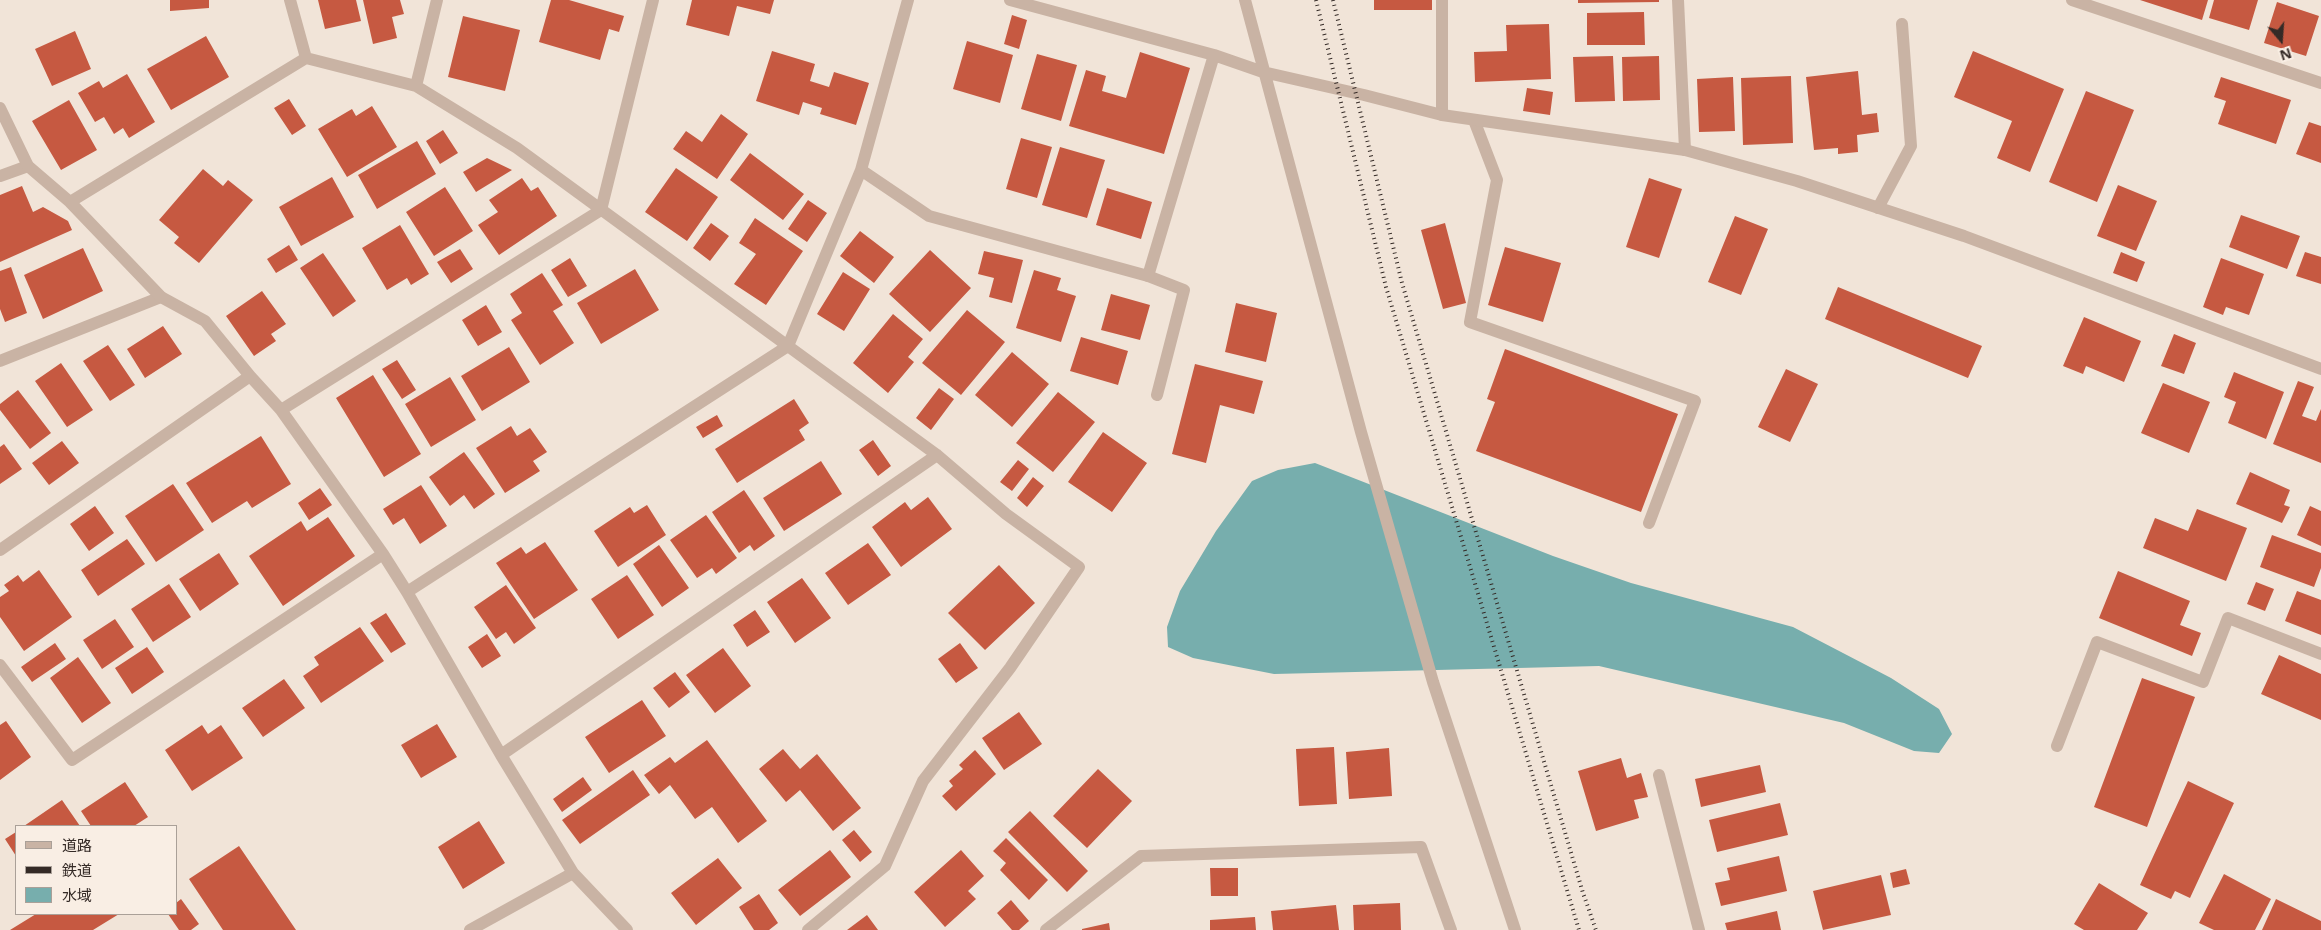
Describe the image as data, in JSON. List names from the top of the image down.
{
  "legend": ["道路", "鉄道", "水域"],
  "north": "bottom"
}
